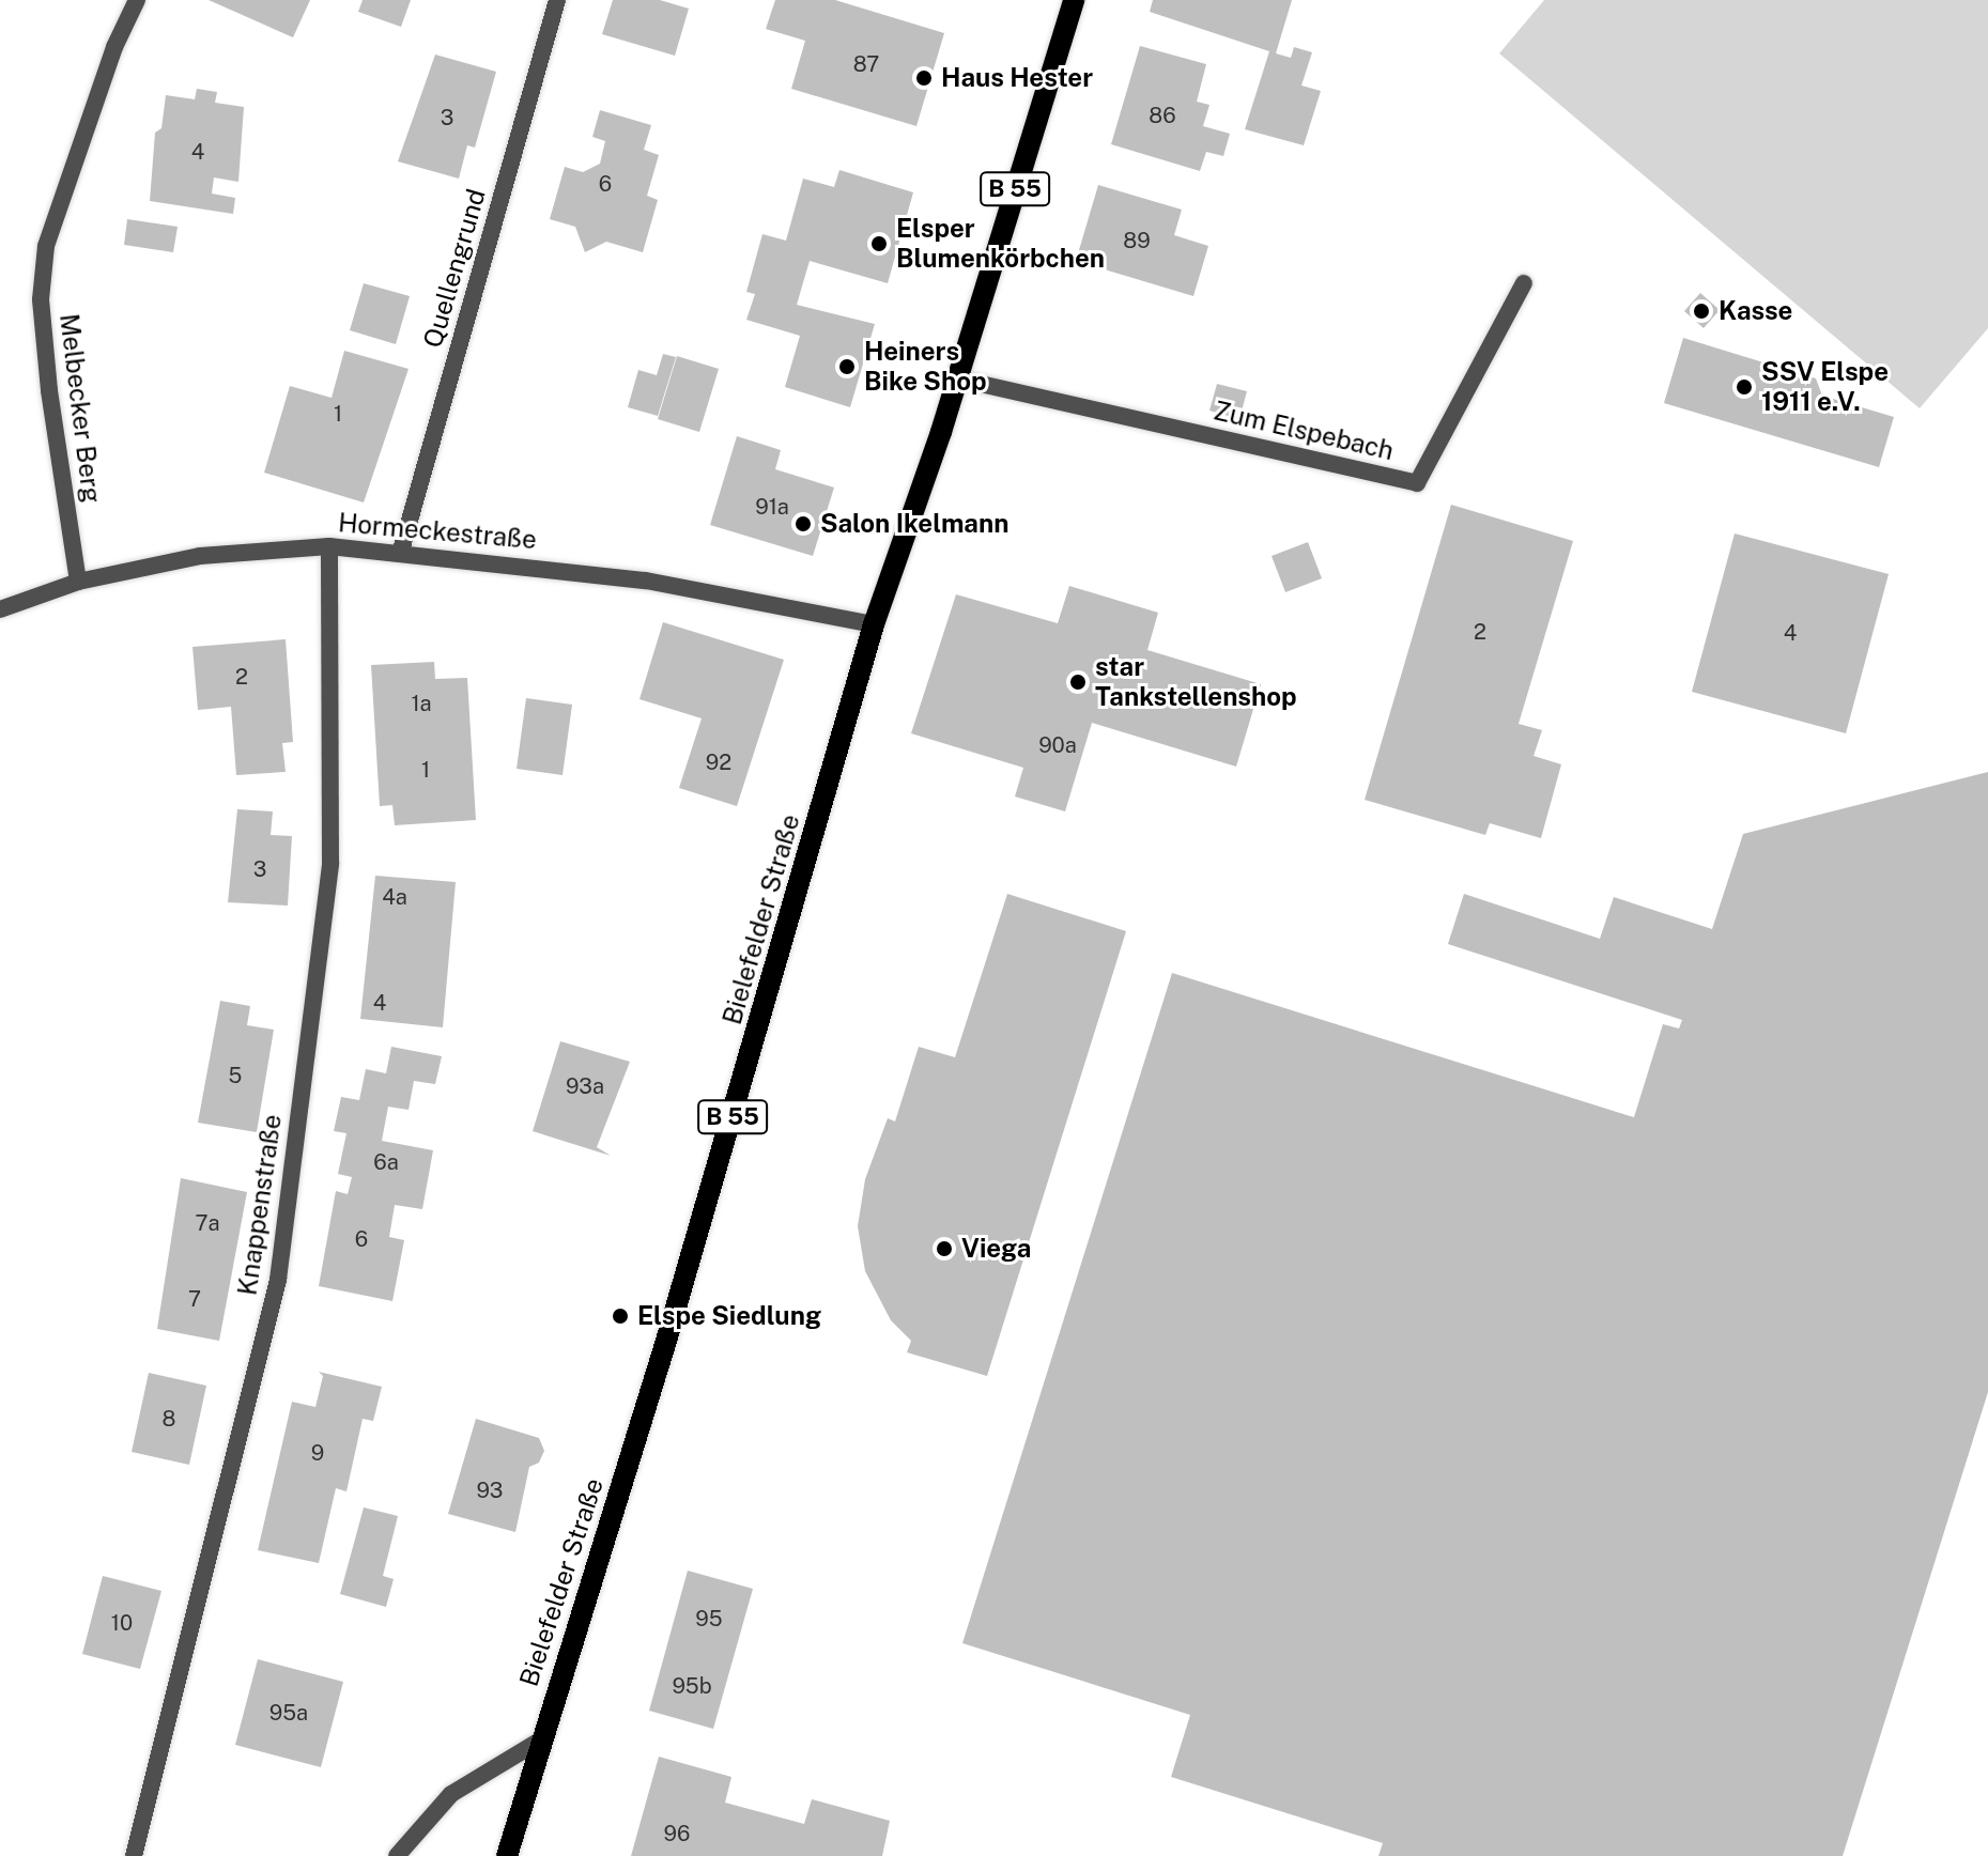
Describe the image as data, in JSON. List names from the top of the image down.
{
  "streets": {
    "main road": ["B 55", "Bielefelder Straße"],
    "street": [
      "Quellengrund",
      "Melbecker Berg",
      "Zum Elspebach",
      "Hormeckestraße",
      "Knappenstraße"
    ]
  },
  "crossings": [
    ["Quellengrund", "Hormeckestraße"],
    ["Melbecker Berg", "Hormeckestraße"],
    ["Zum Elspebach", "Bielefelder Straße"],
    ["Hormeckestraße", "Bielefelder Straße"],
    ["Hormeckestraße", "Knappenstraße"]
  ],
  "places": [
    "Haus Hester",
    "Elsper Blumenkörbchen",
    "Kasse",
    "Heiners Bike Shop",
    "SSV Elspe 1911 e.V.",
    "Salon Ikelmann",
    "star Tankstellenshop",
    "Viega",
    "Elspe Siedlung"
  ],
  "house_numbers": [
    "87",
    "86",
    "3",
    "4",
    "6",
    "89",
    "1",
    "91a",
    "2",
    "4",
    "2",
    "1a",
    "90a",
    "92",
    "1",
    "3",
    "4a",
    "4",
    "5",
    "93a",
    "6a",
    "7a",
    "6",
    "7",
    "8",
    "9",
    "93",
    "95",
    "10",
    "95b",
    "95a",
    "96"
  ]
}
